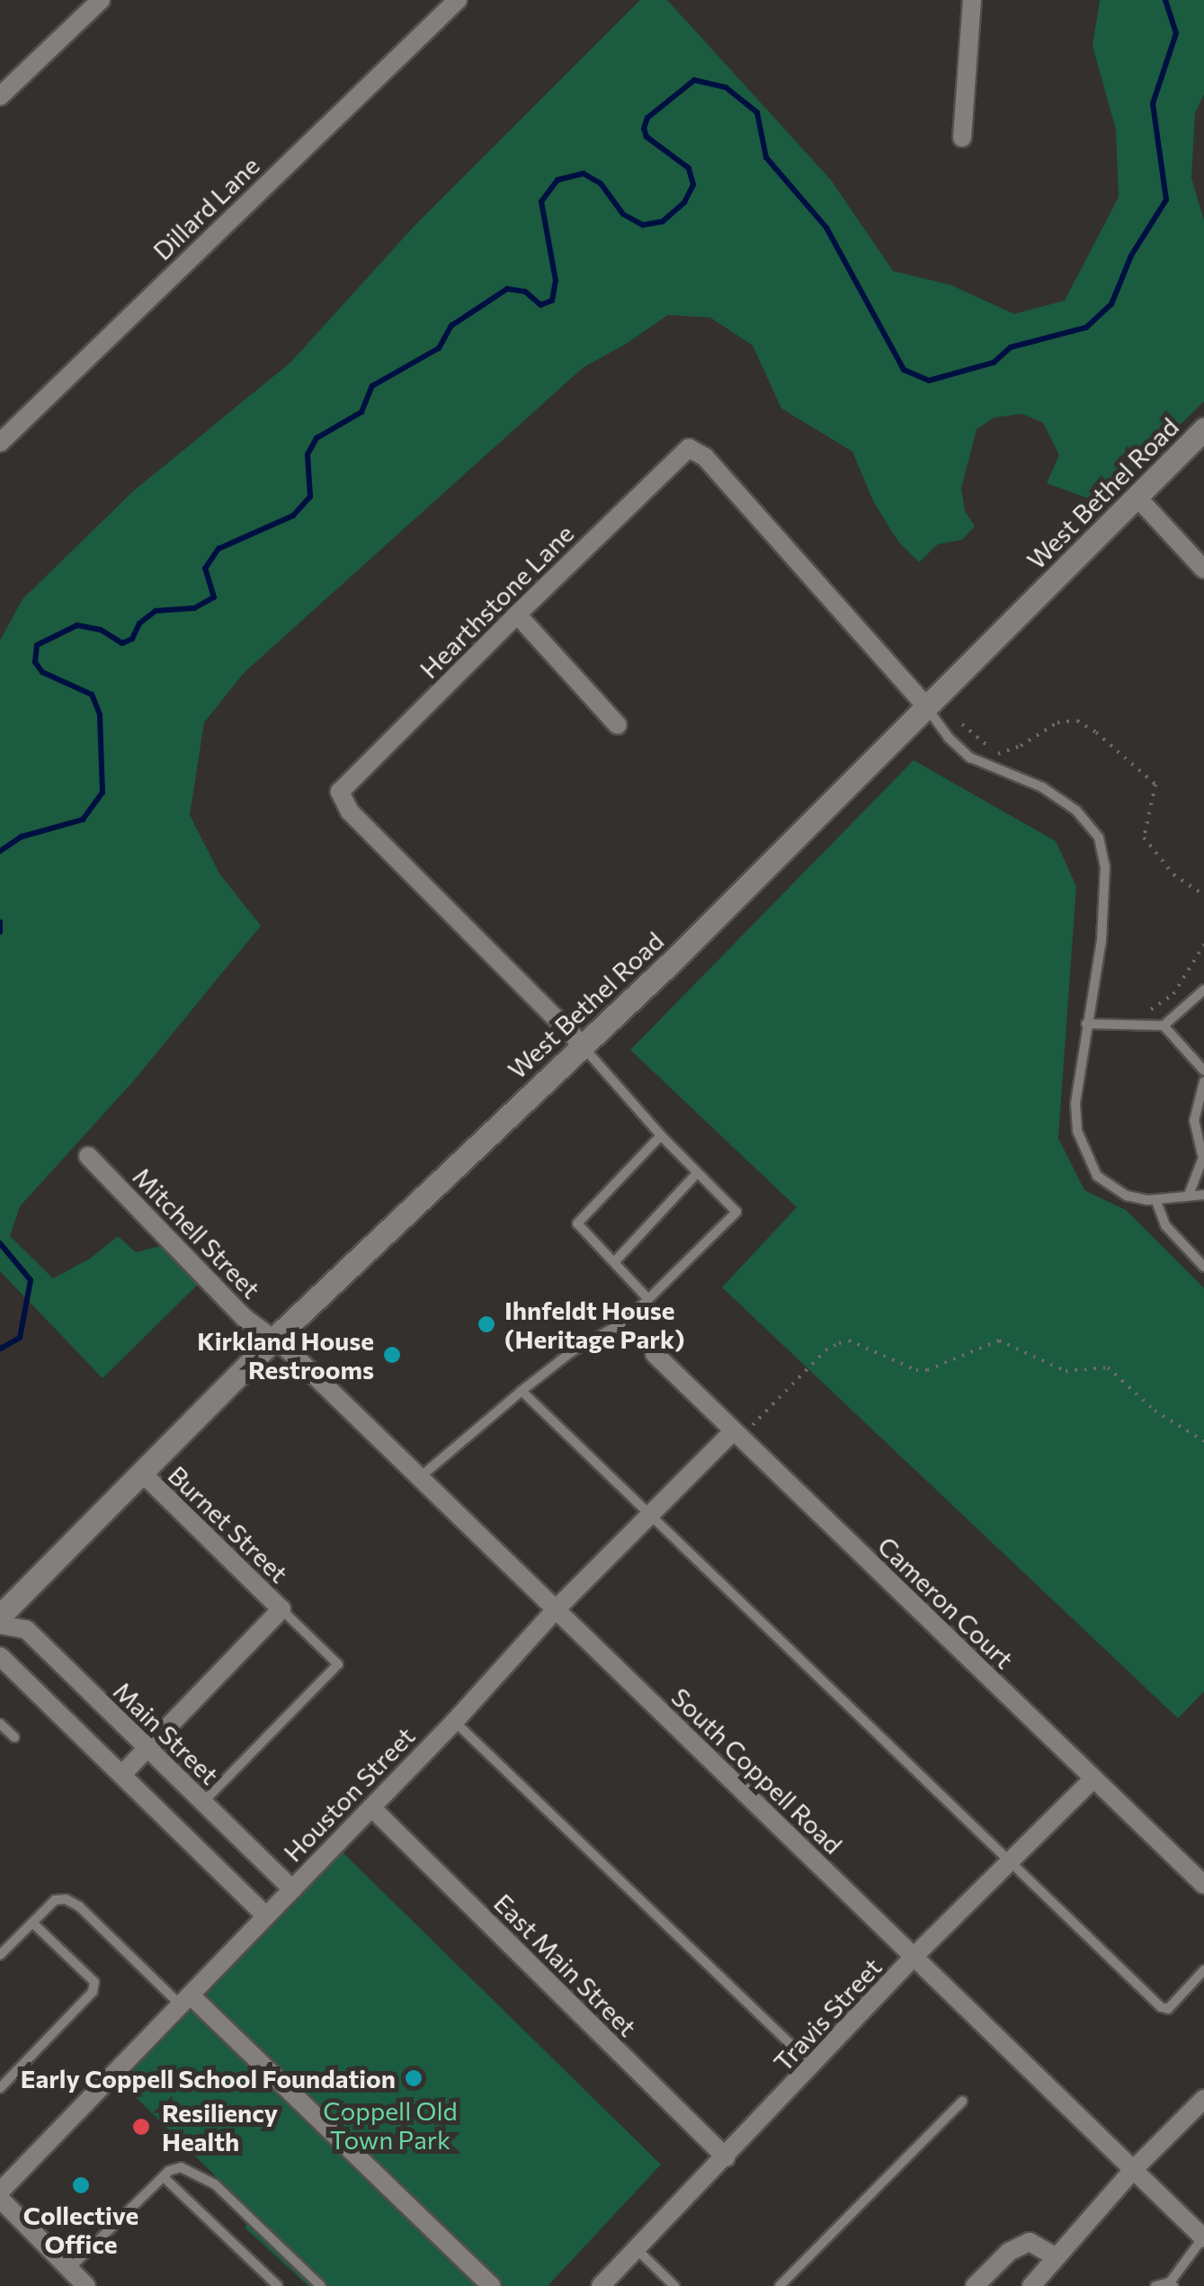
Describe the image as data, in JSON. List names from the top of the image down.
{
  "streets": {
    "main road": ["West Bethel Road"],
    "street": [
      "Dillard Lane",
      "Hearthstone Lane",
      "Mitchell Street",
      "Burnet Street",
      "Cameron Court",
      "Main Street",
      "South Coppell Road",
      "Houston Street",
      "East Main Street",
      "Travis Street"
    ]
  },
  "crossings": [
    ["West Bethel Road", "Hearthstone Lane"],
    ["West Bethel Road", "Mitchell Street"],
    ["West Bethel Road", "Burnet Street"],
    ["West Bethel Road", "South Coppell Road"],
    ["Mitchell Street", "South Coppell Road"],
    ["Cameron Court", "Houston Street"],
    ["Cameron Court", "Travis Street"],
    ["Main Street", "Houston Street"],
    ["South Coppell Road", "Houston Street"],
    ["South Coppell Road", "Travis Street"],
    ["Houston Street", "East Main Street"],
    ["East Main Street", "Travis Street"]
  ],
  "parks": ["Coppell Old Town Park"],
  "places": [
    "Ihnfeldt House (Heritage Park)",
    "Kirkland House Restrooms",
    "Early Coppell School Foundation",
    "Resiliency Health",
    "Collective Office"
  ]
}
